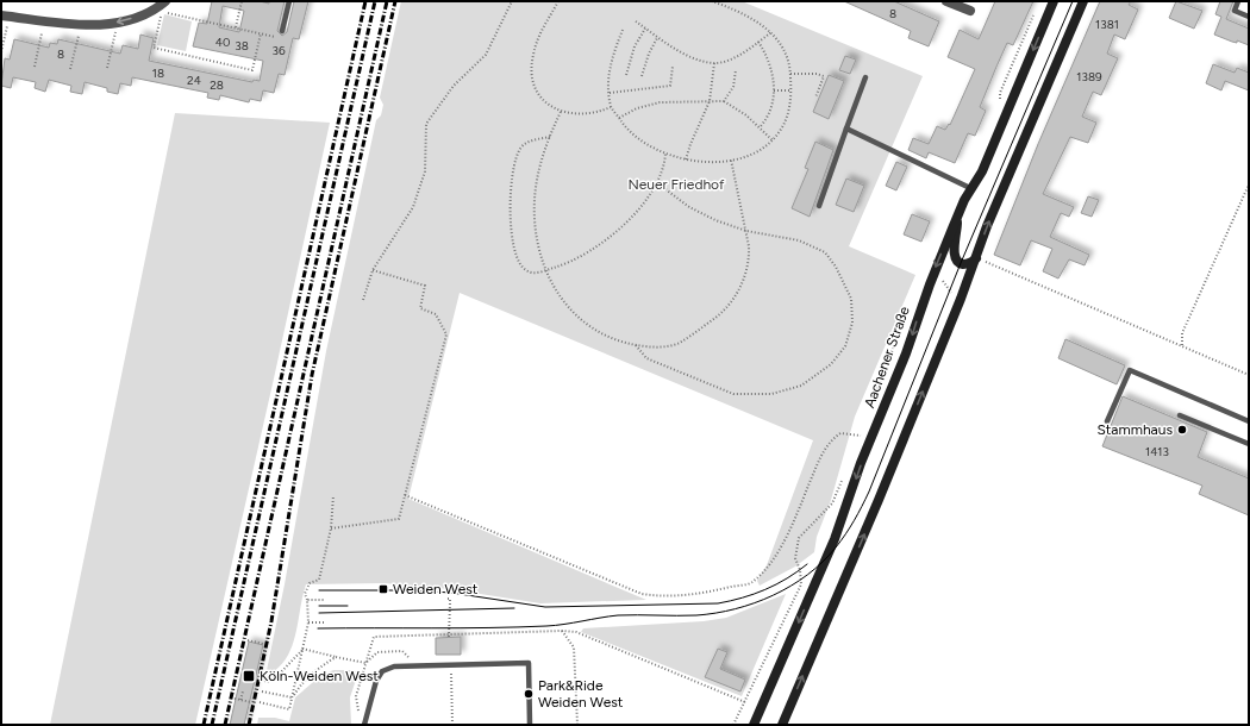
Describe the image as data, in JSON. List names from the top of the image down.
{
  "streets": {
    "main road": ["Aachener Straße"]
  },
  "parks": ["Neuer Friedhof"],
  "places": {
    "other": ["Stammhaus", "Park&Ride Weiden West"],
    "transit": ["Weiden West", "Köln-Weiden West"]
  },
  "house_numbers": [
    "8",
    "1381",
    "40",
    "38",
    "36",
    "8",
    "18",
    "1389",
    "24",
    "28",
    "1413"
  ]
}
